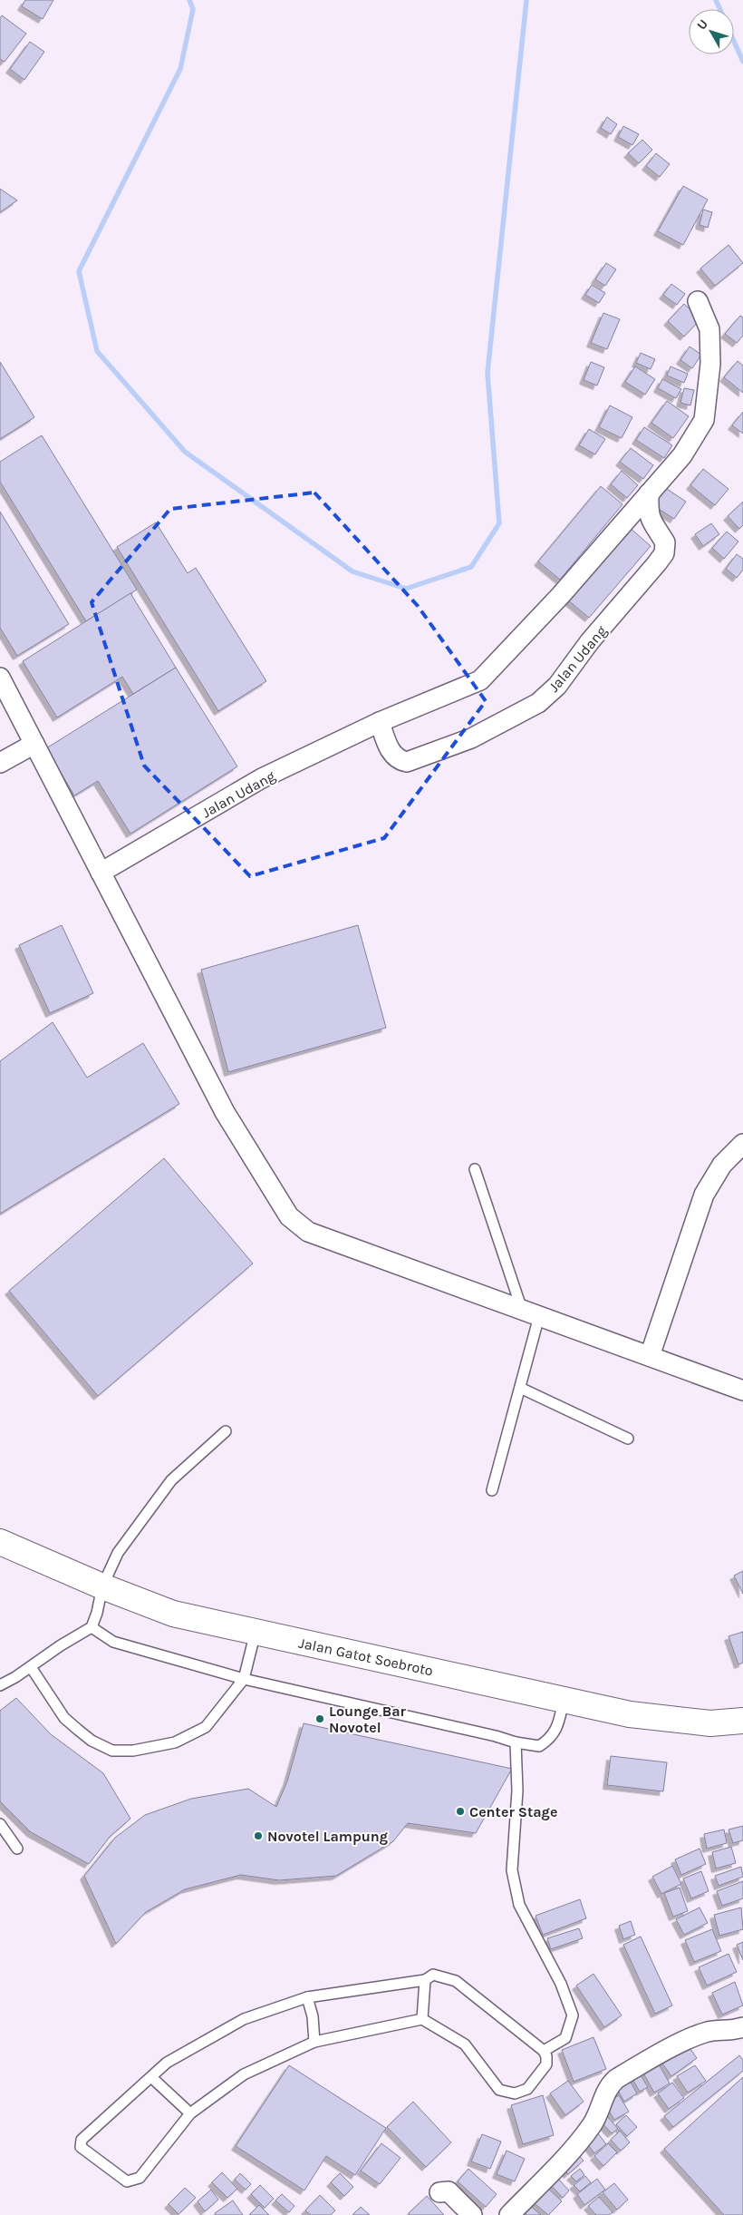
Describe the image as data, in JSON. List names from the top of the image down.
{
  "streets": {
    "main road": ["Jalan Gatot Soebroto"],
    "street": ["Jalan Udang"]
  },
  "places": ["Lounge Bar Novotel", "Center Stage", "Novotel Lampung"],
  "north": "top left"
}
